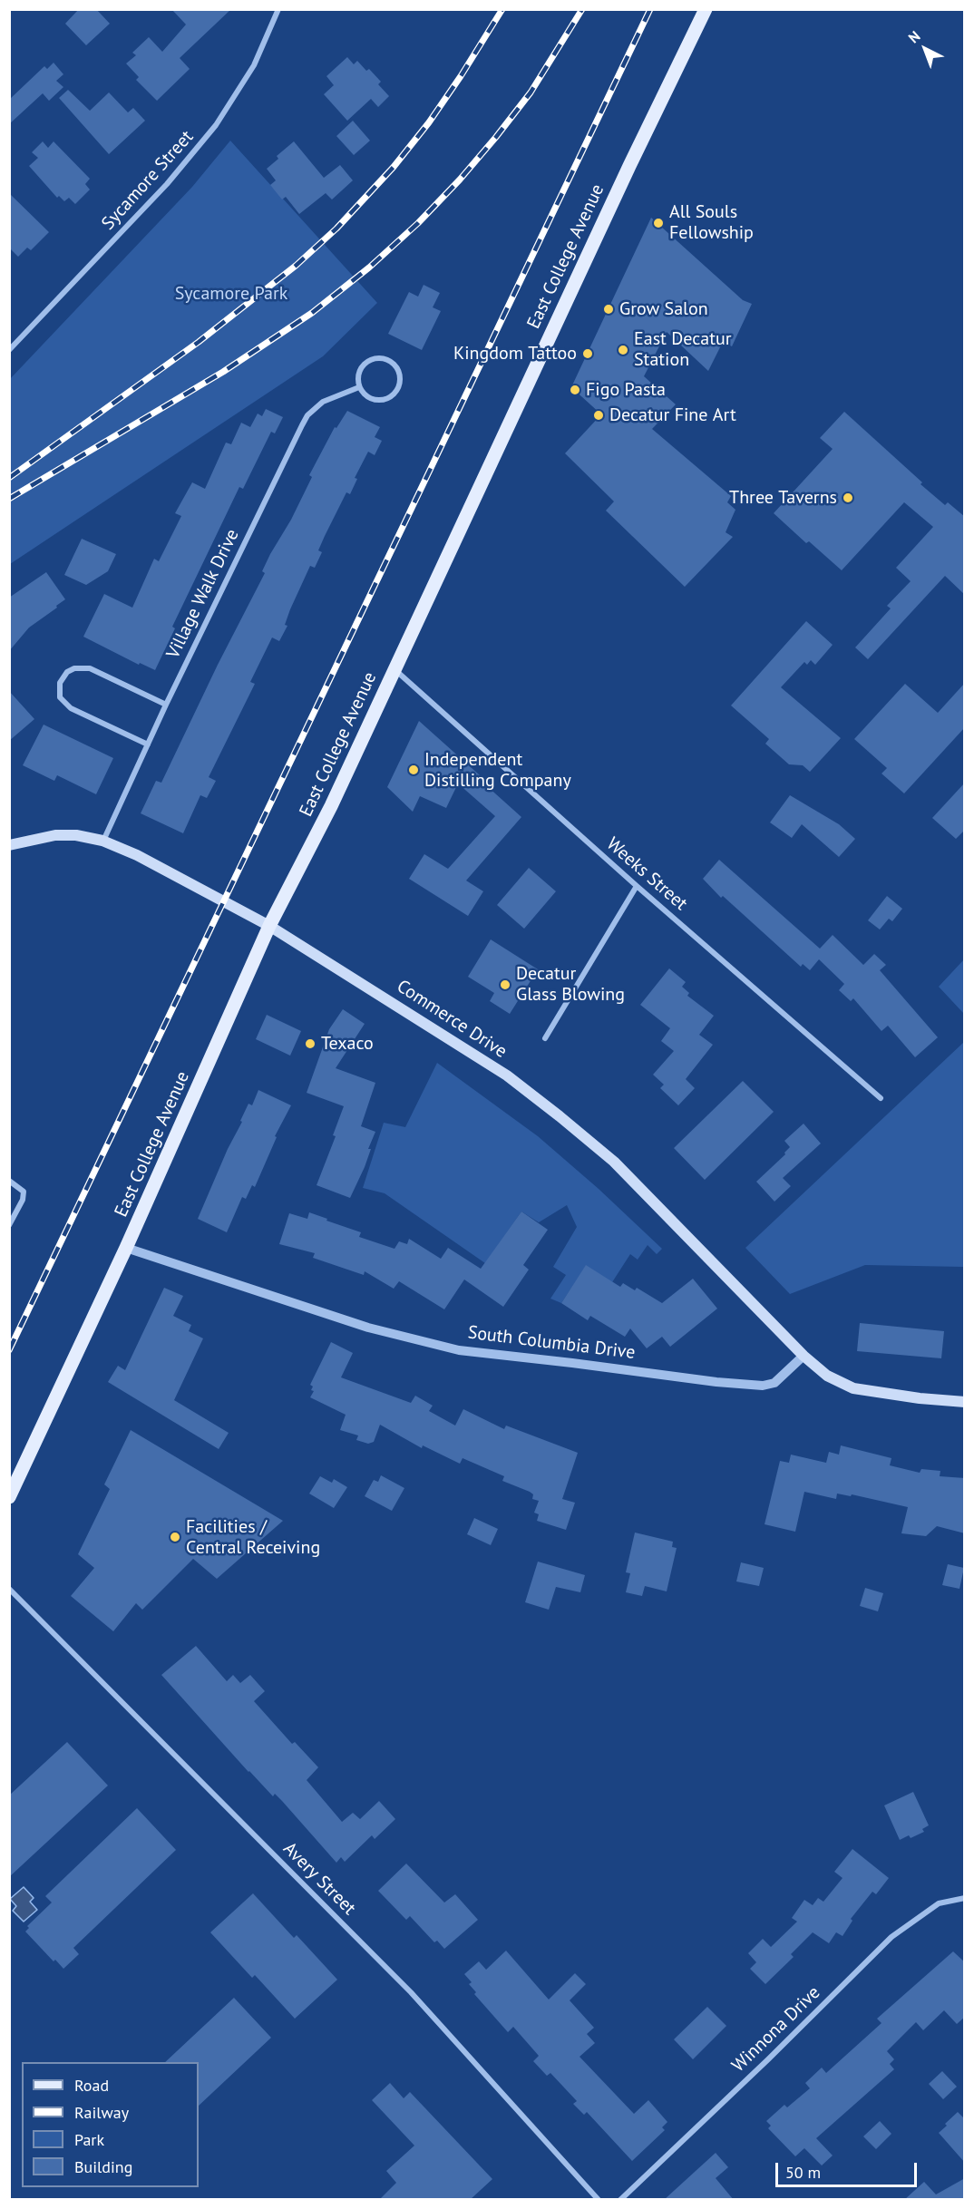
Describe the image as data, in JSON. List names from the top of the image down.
{
  "streets": {
    "main road": ["East College Avenue", "Commerce Drive"],
    "street": [
      "Sycamore Street",
      "Village Walk Drive",
      "Weeks Street",
      "South Columbia Drive",
      "Avery Street",
      "Winnona Drive"
    ]
  },
  "crossings": [
    ["East College Avenue", "Weeks Street"],
    ["East College Avenue", "Commerce Drive"],
    ["East College Avenue", "South Columbia Drive"],
    ["Village Walk Drive", "Commerce Drive"],
    ["Commerce Drive", "South Columbia Drive"]
  ],
  "parks": ["Sycamore Park"],
  "places": [
    "All Souls Fellowship",
    "Grow Salon",
    "East Decatur Station",
    "Kingdom Tattoo",
    "Figo Pasta",
    "Decatur Fine Art",
    "Three Taverns",
    "Independent Distilling Company",
    "Decatur Glass Blowing",
    "Texaco",
    "Facilities / Central Receiving"
  ],
  "legend": [
    "Road",
    "Railway",
    "Park",
    "Building"
  ],
  "scale_bar": "50 m",
  "north": "top left"
}
